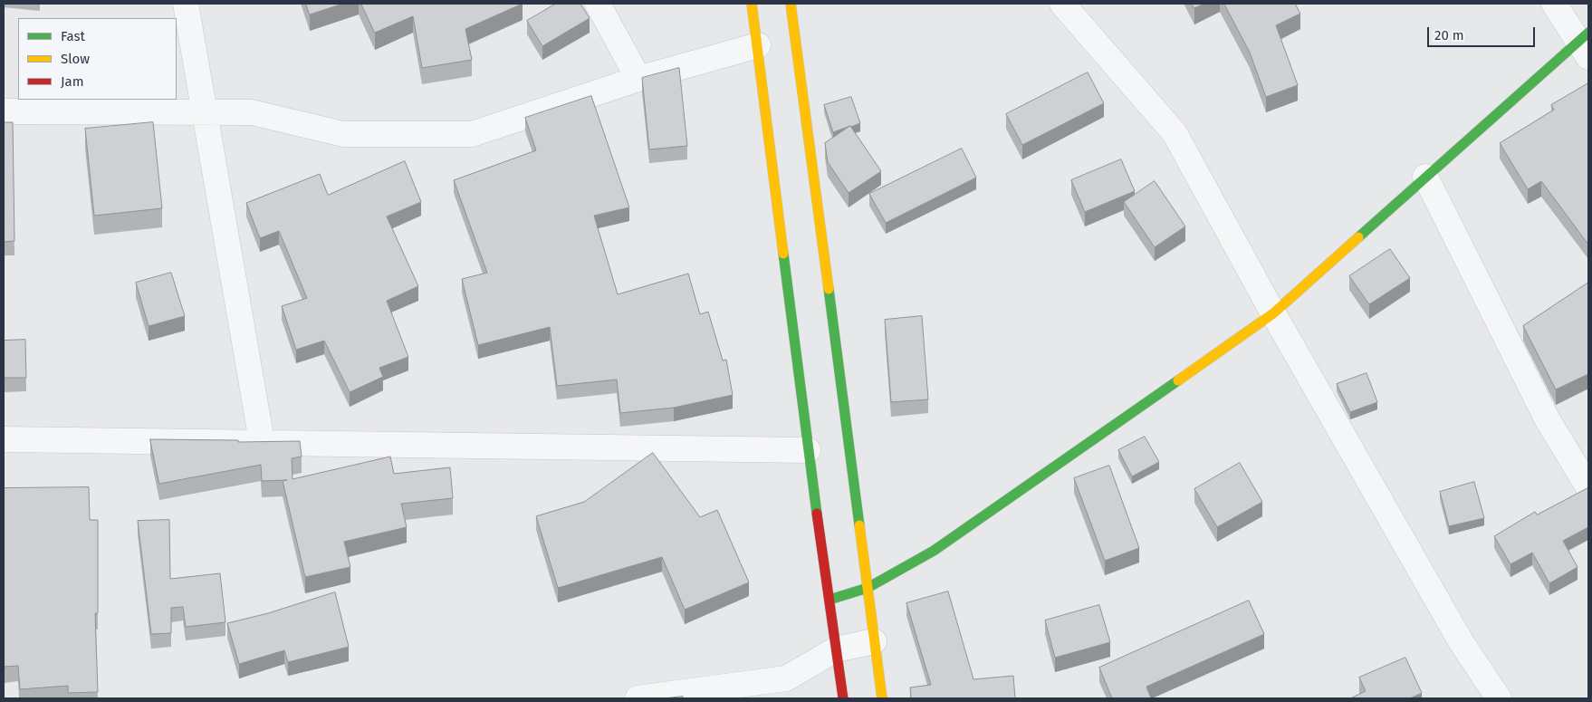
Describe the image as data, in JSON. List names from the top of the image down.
{
  "legend": ["Fast", "Slow", "Jam"],
  "scale_bar": "20 m"
}
